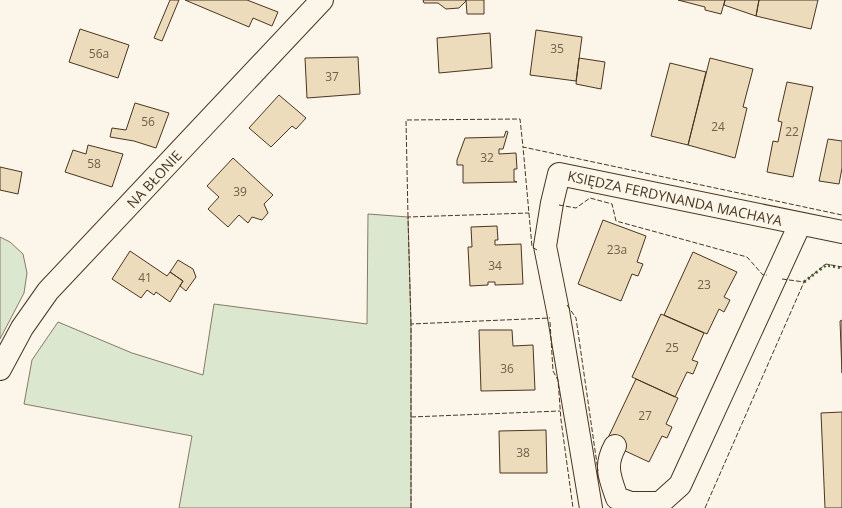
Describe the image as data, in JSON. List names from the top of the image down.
{
  "streets": {
    "street": ["NA BŁONIE", "KSIĘDZA FERDYNANDA MACHAYA"]
  },
  "house_numbers": [
    "35",
    "56a",
    "37",
    "56",
    "24",
    "22",
    "32",
    "58",
    "39",
    "23a",
    "34",
    "41",
    "23",
    "25",
    "36",
    "27",
    "38"
  ]
}
